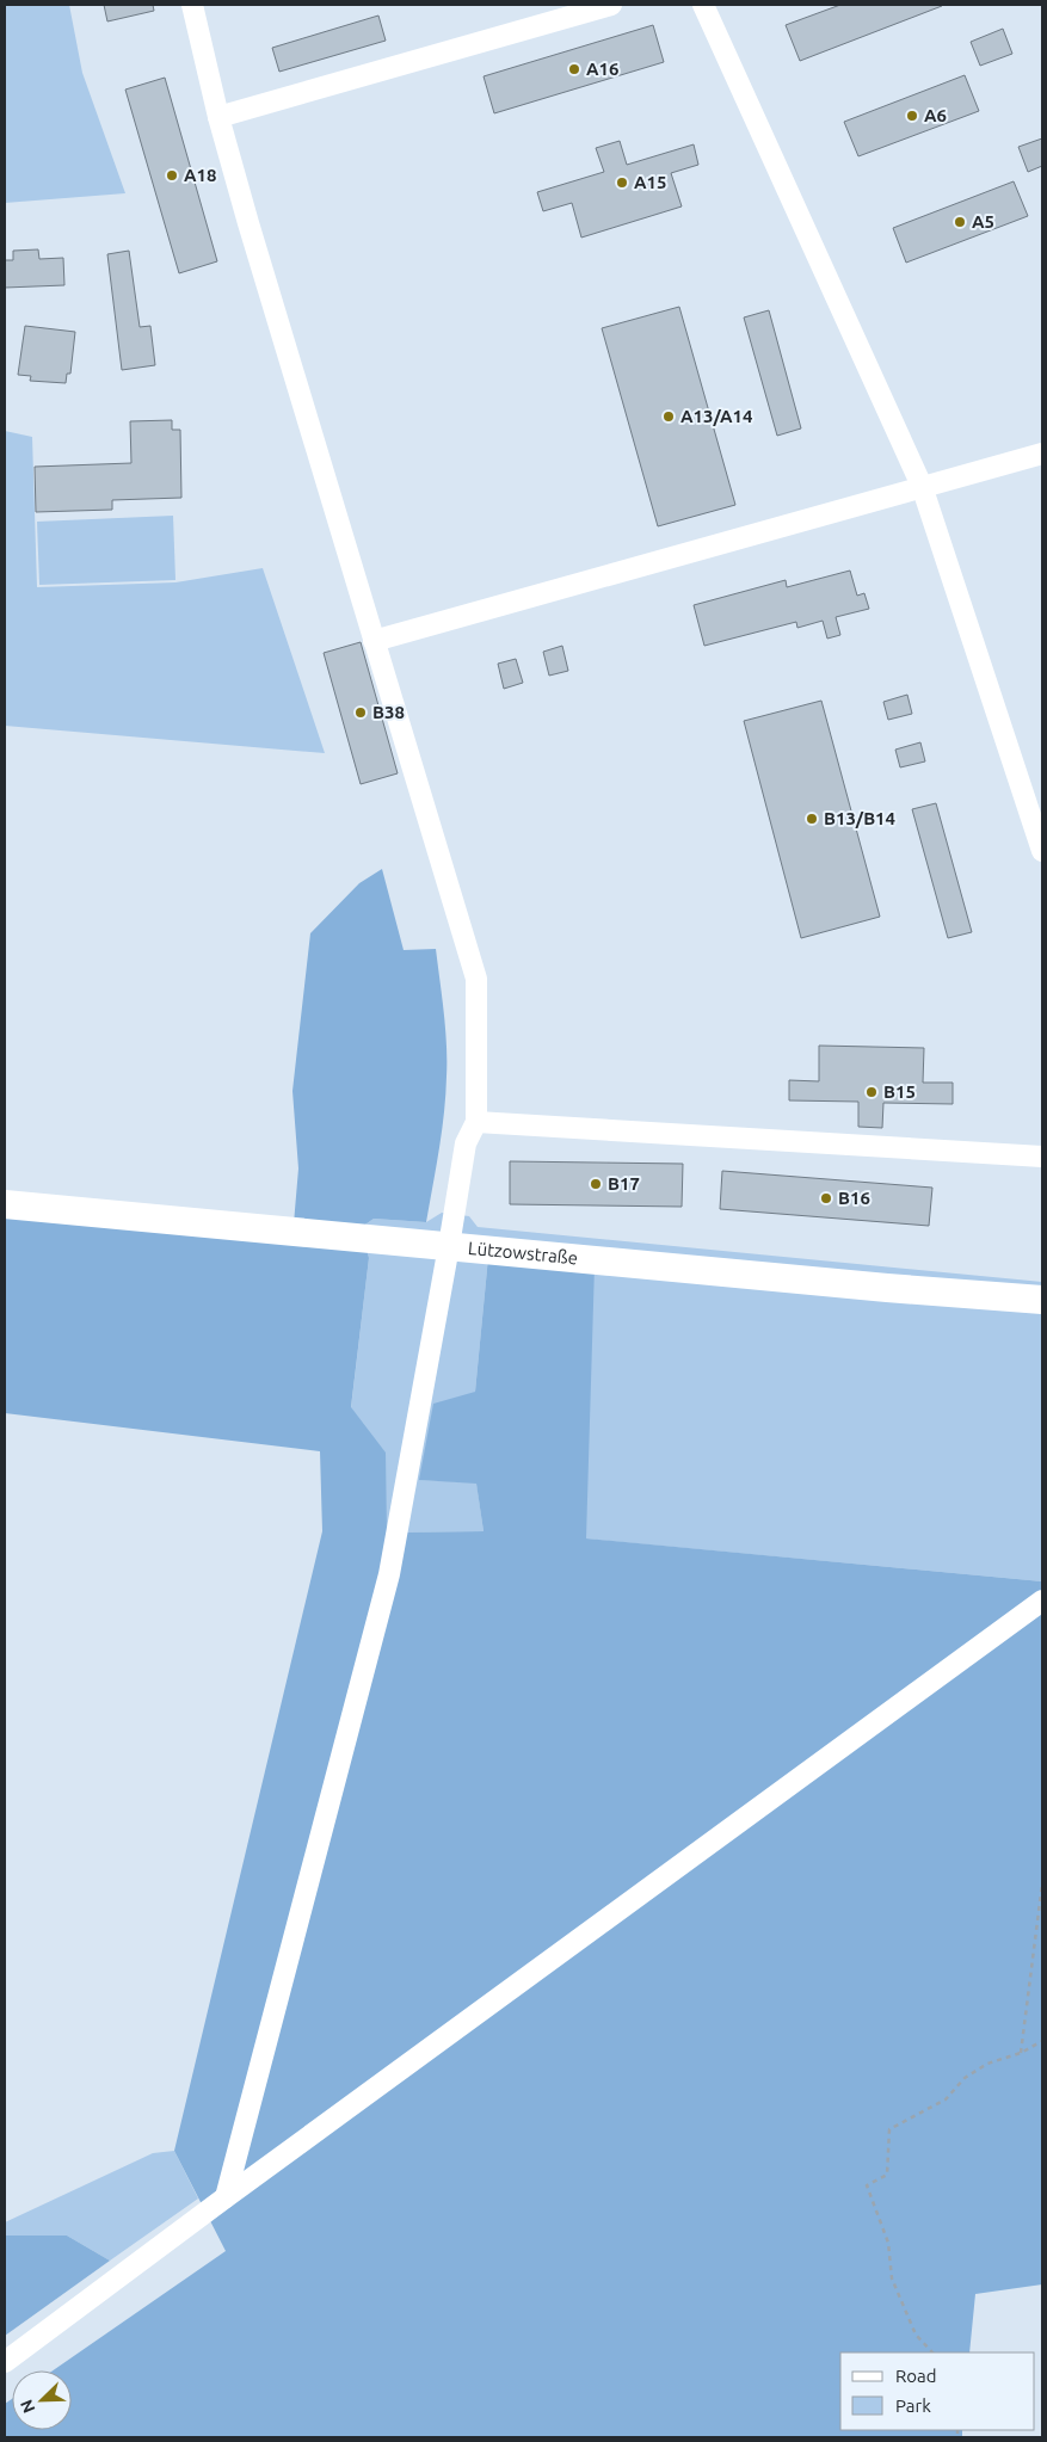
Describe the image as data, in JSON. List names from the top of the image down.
{
  "streets": {
    "street": ["Lützowstraße"]
  },
  "places": [
    "A16",
    "A6",
    "A18",
    "A15",
    "A5",
    "A13/A14",
    "B38",
    "B13/B14",
    "B15",
    "B17",
    "B16"
  ],
  "legend": ["Road", "Park"],
  "north": "bottom left"
}
